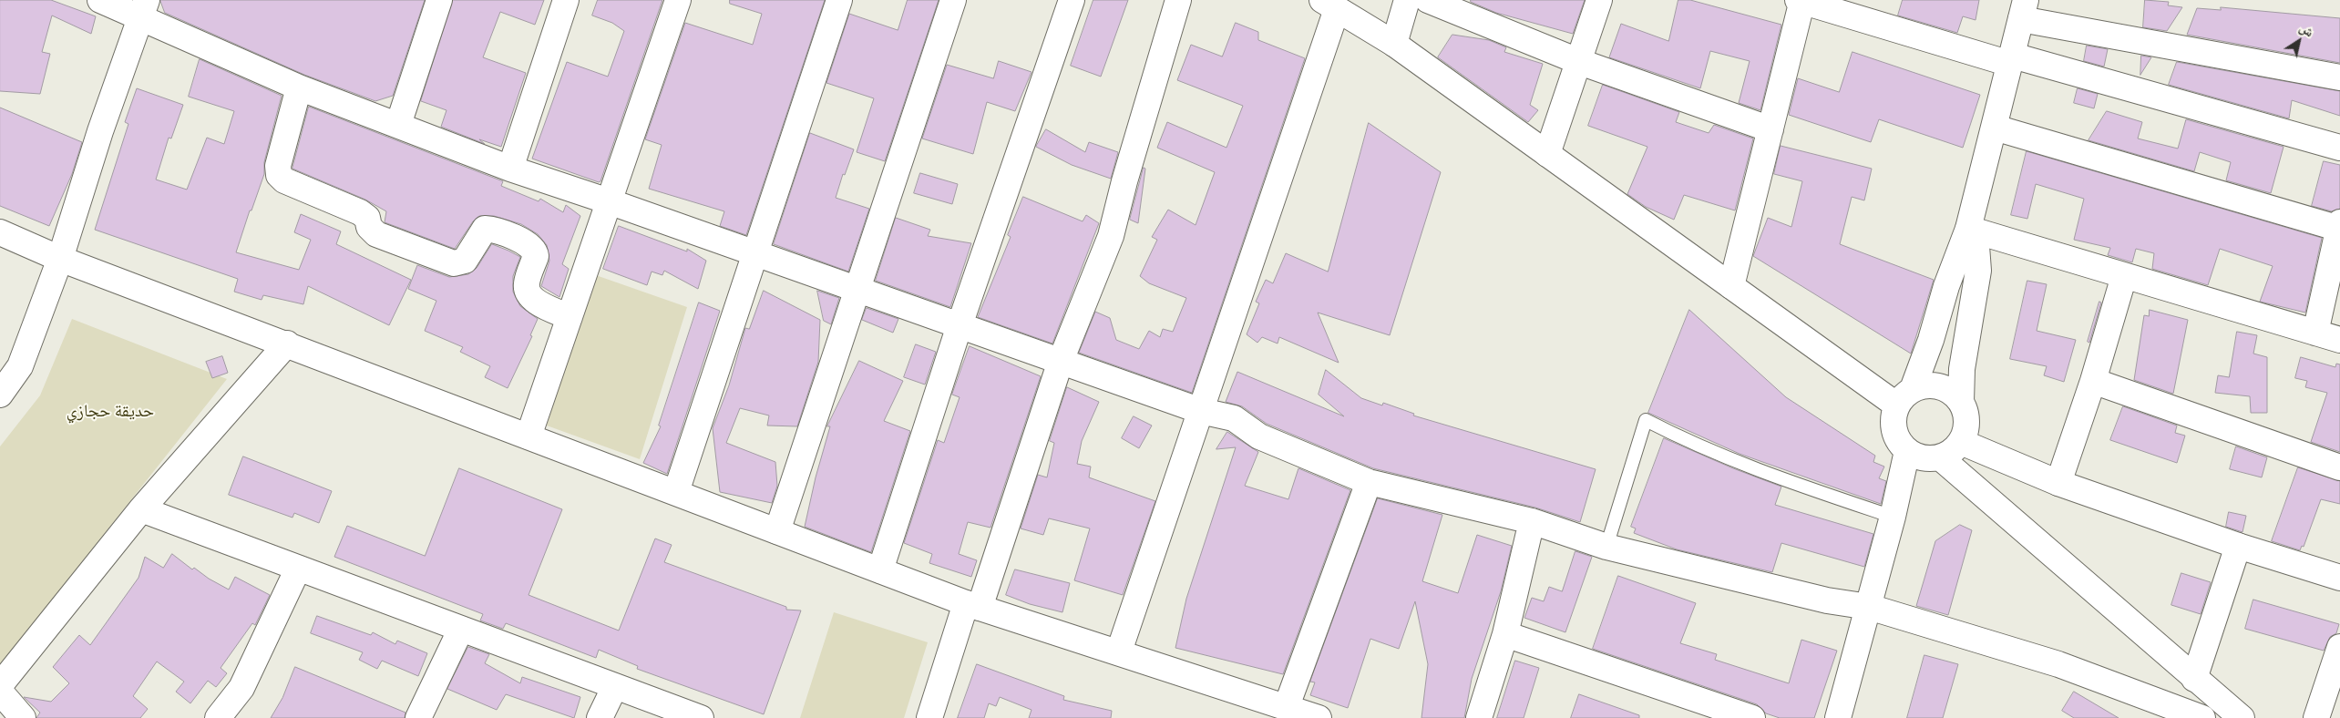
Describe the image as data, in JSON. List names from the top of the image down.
{
  "parks": ["حديقة حجازي"],
  "north": "top right"
}
